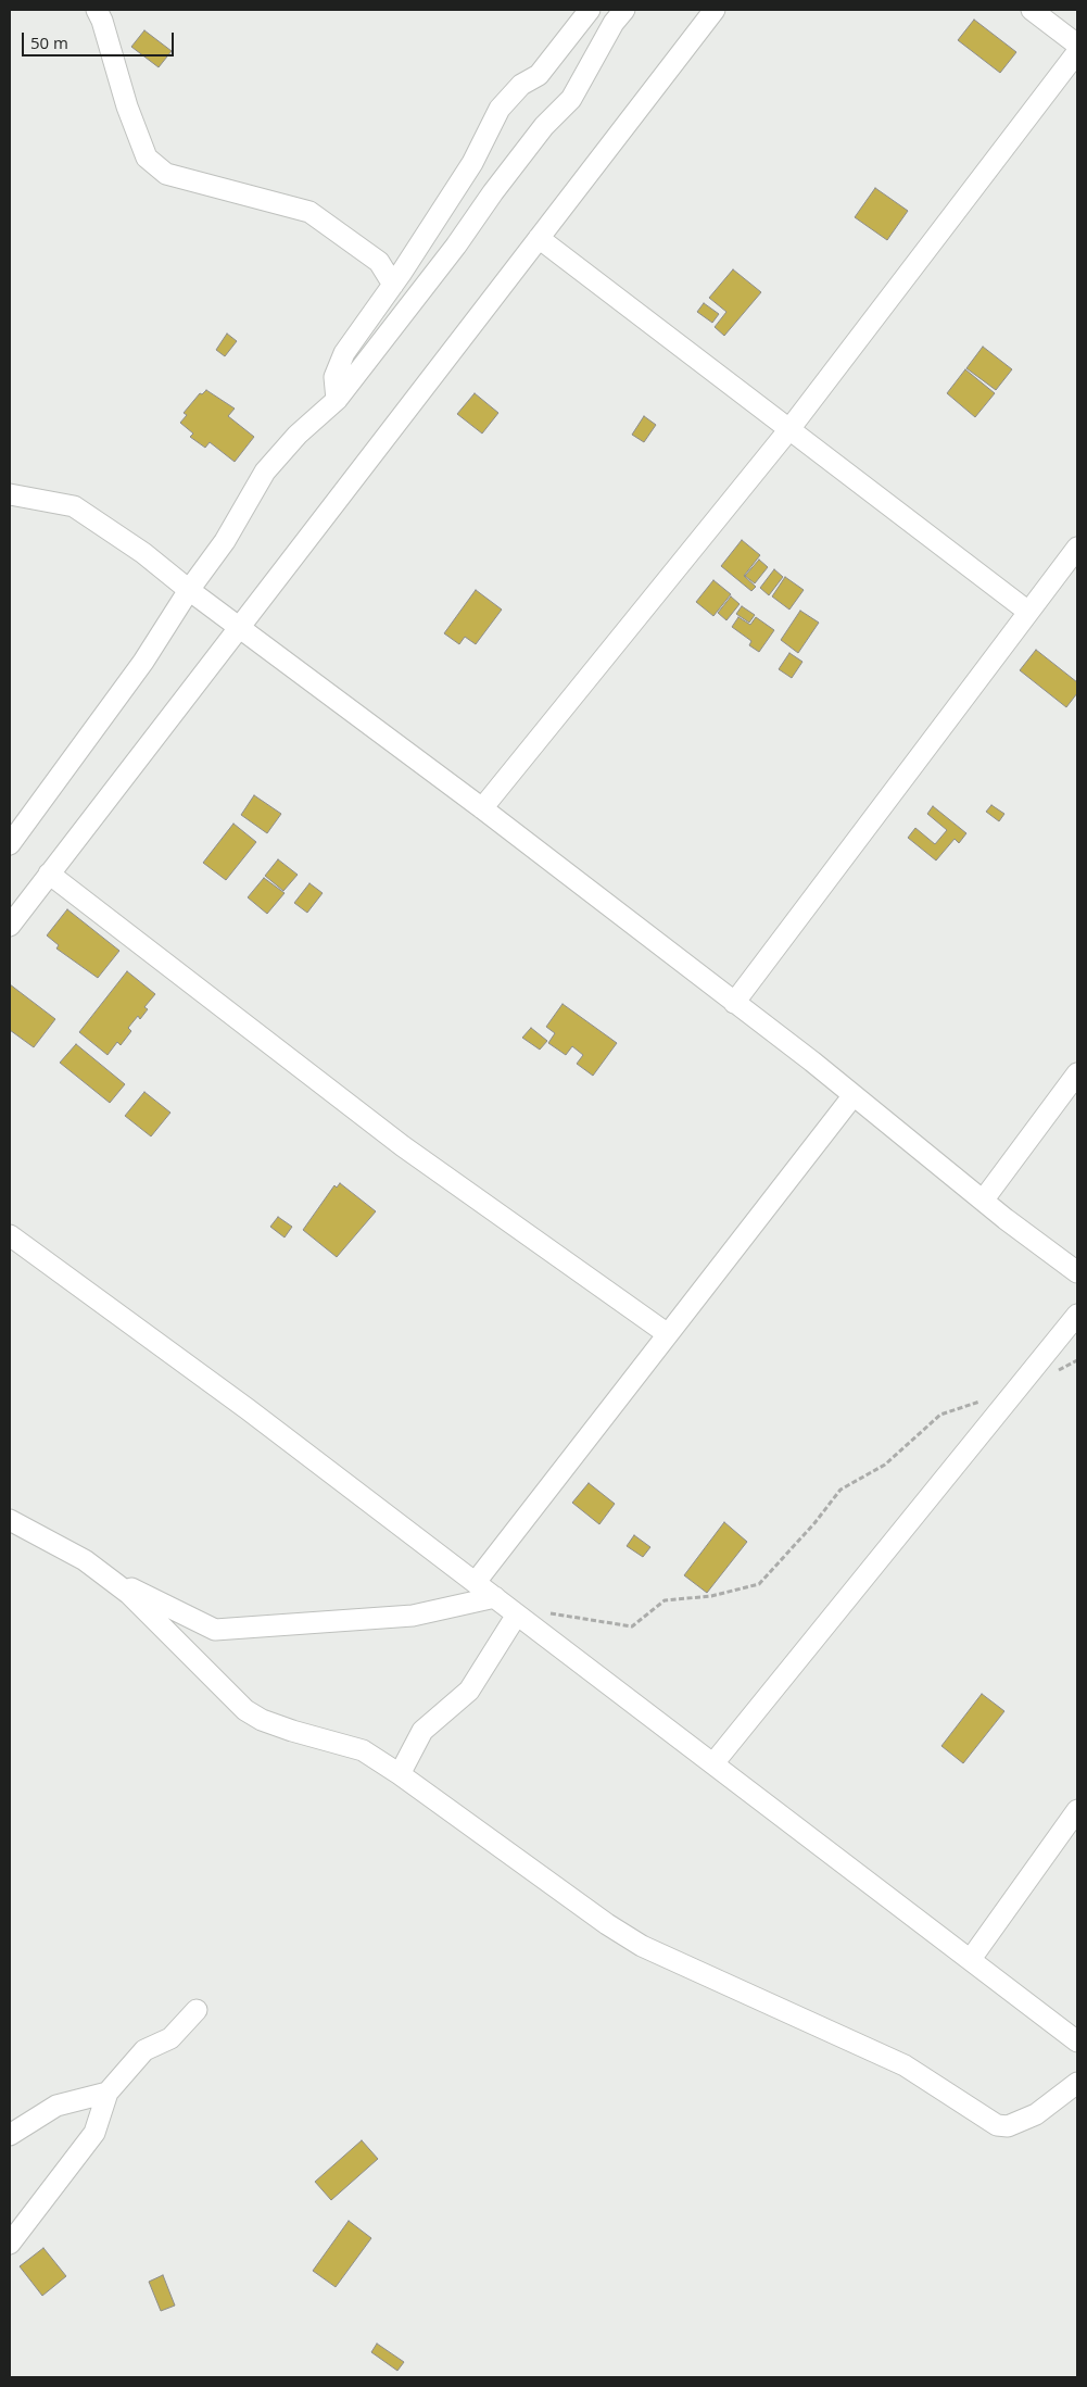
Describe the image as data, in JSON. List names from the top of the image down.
{
  "scale_bar": "50 m"
}
